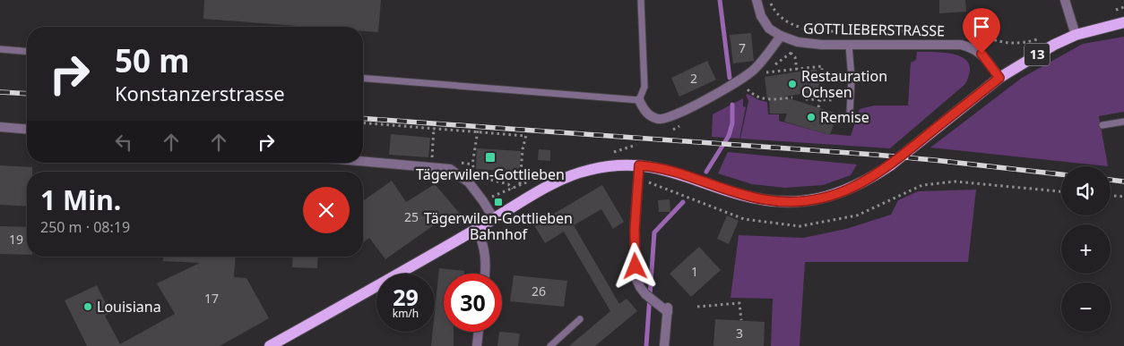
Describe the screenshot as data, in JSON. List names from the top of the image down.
{
  "streets": {
    "main road": ["13"],
    "street": ["GOTTLIEBERSTRASSE"]
  },
  "places": {
    "other": ["Restauration Ochsen", "Remise", "Louisiana"],
    "transit": ["Tägerwilen-Gottlieben", "Tägerwilen-Gottlieben Bahnhof"]
  },
  "house_numbers": [
    "7",
    "2",
    "25",
    "19",
    "1",
    "26",
    "17",
    "3"
  ],
  "page": {
    "turn": ["50 m", "Konstanzerstrasse"],
    "map_buttons": ["+", "−"],
    "heading": ["1 Min.", "250 m · 08:19"],
    "speed": "29 km/h",
    "limit": "30"
  }
}
